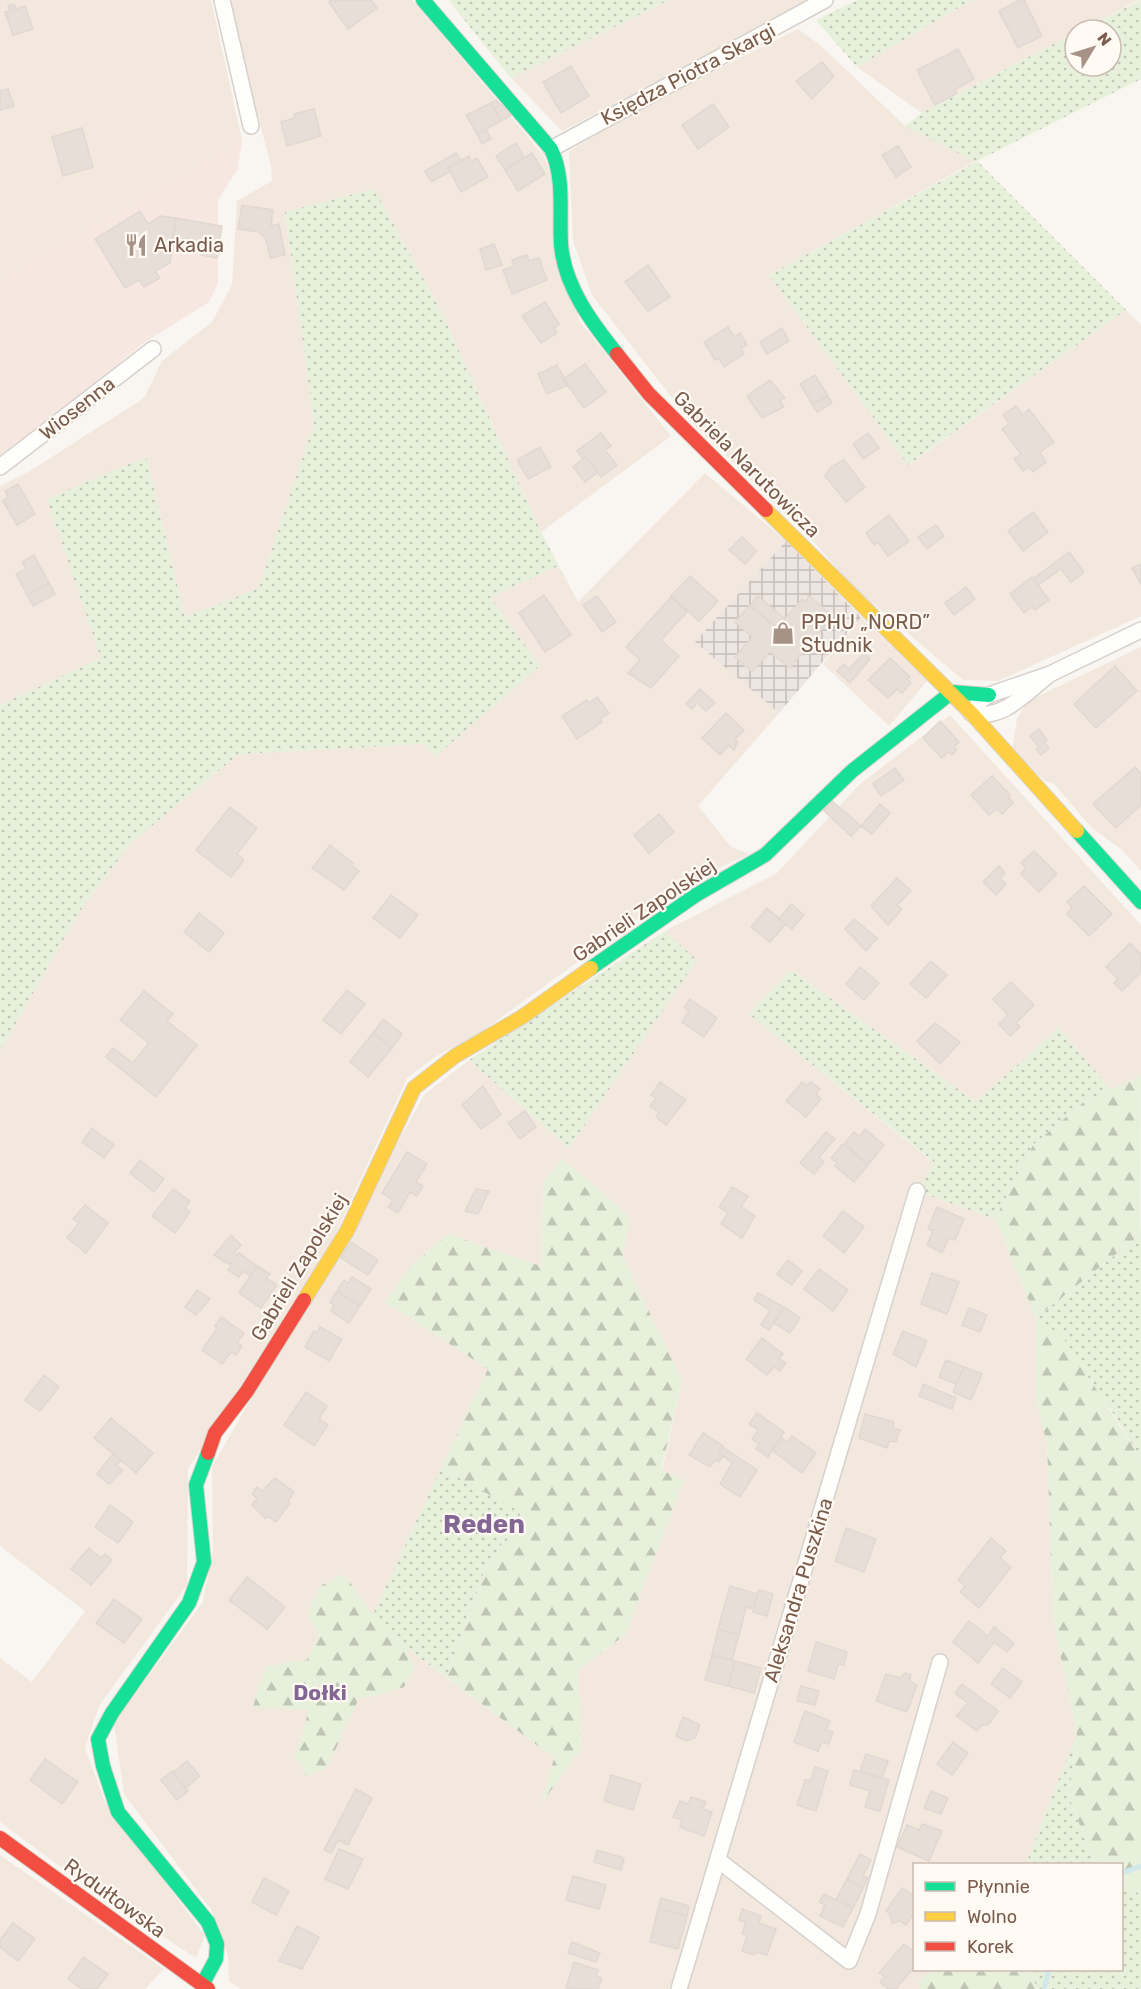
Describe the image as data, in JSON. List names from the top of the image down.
{
  "streets": {
    "street": [
      "Księdza Piotra Skargi",
      "Wiosenna",
      "Gabriela Narutowicza",
      "Gabrieli Zapolskiej",
      "Aleksandra Puszkina",
      "Rydułtowska"
    ]
  },
  "crossings": [
    ["Księdza Piotra Skargi", "Gabriela Narutowicza"],
    ["Gabriela Narutowicza", "Gabrieli Zapolskiej"],
    ["Gabrieli Zapolskiej", "Rydułtowska"]
  ],
  "districts": ["Reden", "Dołki"],
  "places": {
    "restaurant": ["Arkadia"],
    "shop": ["PPHU „NORD” Studnik"]
  },
  "legend": ["Płynnie", "Wolno", "Korek"],
  "north": "top right"
}
